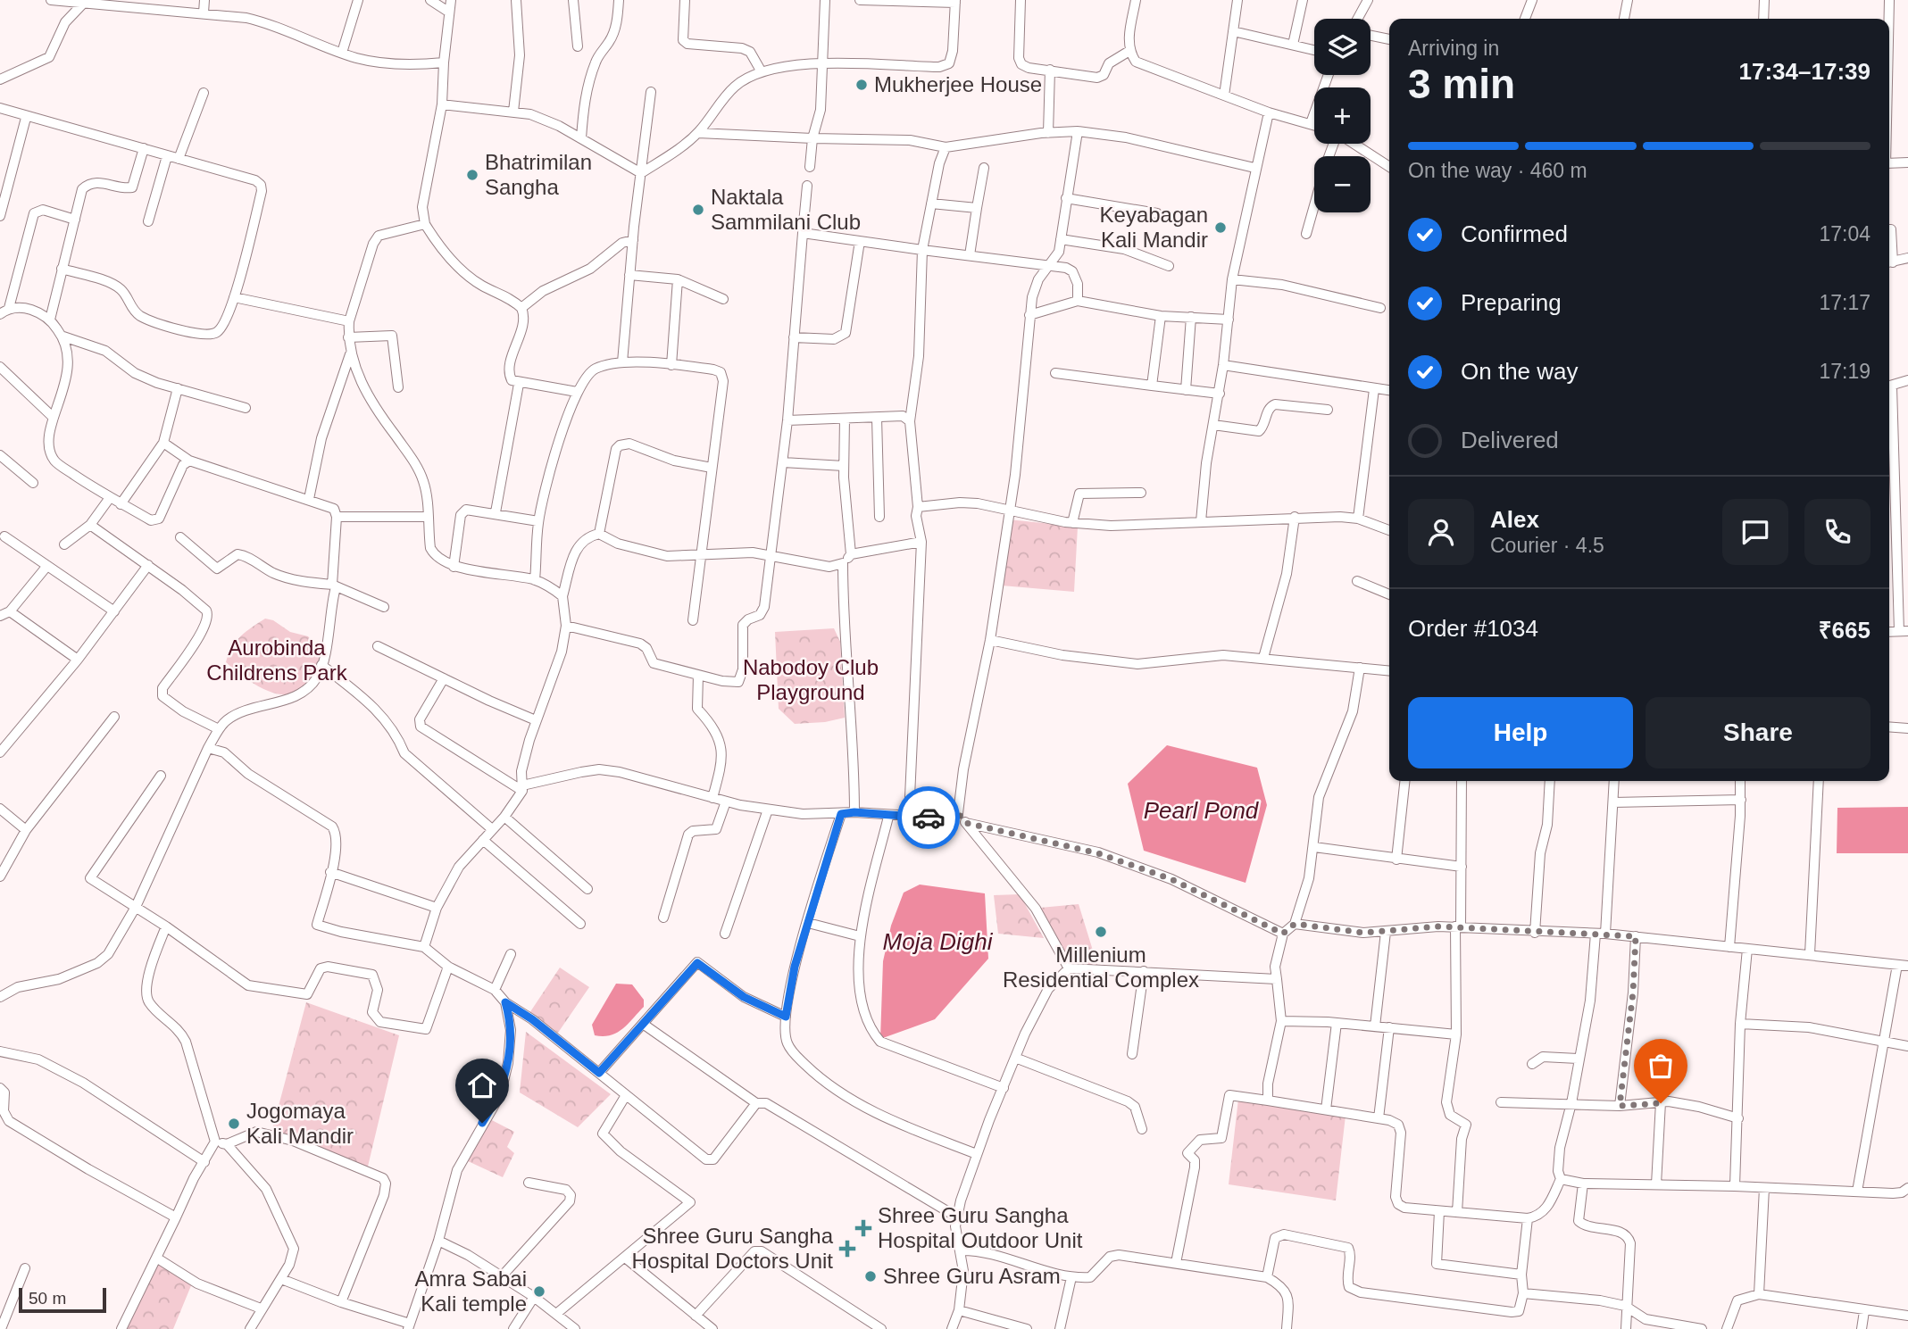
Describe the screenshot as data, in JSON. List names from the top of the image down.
{
  "water": ["Pearl Pond", "Moja Dighi"],
  "parks": ["Aurobinda Childrens Park", "Nabodoy Club Playground"],
  "places": {
    "other": [
      "Mukherjee House",
      "Bhatrimilan Sangha",
      "Naktala Sammilani Club",
      "Keyabagan Kali Mandir",
      "Millenium Residential Complex",
      "Jogomaya Kali Mandir",
      "Shree Guru Asram",
      "Amra Sabai Kali temple"
    ],
    "health": ["Shree Guru Sangha Hospital Outdoor Unit", "Shree Guru Sangha Hospital Doctors Unit"]
  },
  "scale_bar": "50 m",
  "page": {
    "map_buttons": ["+", "−"],
    "heading": ["3 min", "Arriving in", "17:34–17:39"],
    "panel": [
      "Alex",
      "Courier · 4.5",
      "Order #1034",
      "₹665"
    ],
    "bar": "On the way · 460 m",
    "list": [
      ["Confirmed", "17:04"],
      ["Preparing", "17:17"],
      ["On the way", "17:19"],
      "Delivered"
    ],
    "buttons": ["Help", "Share"],
    "scale": "50 m"
  }
}
